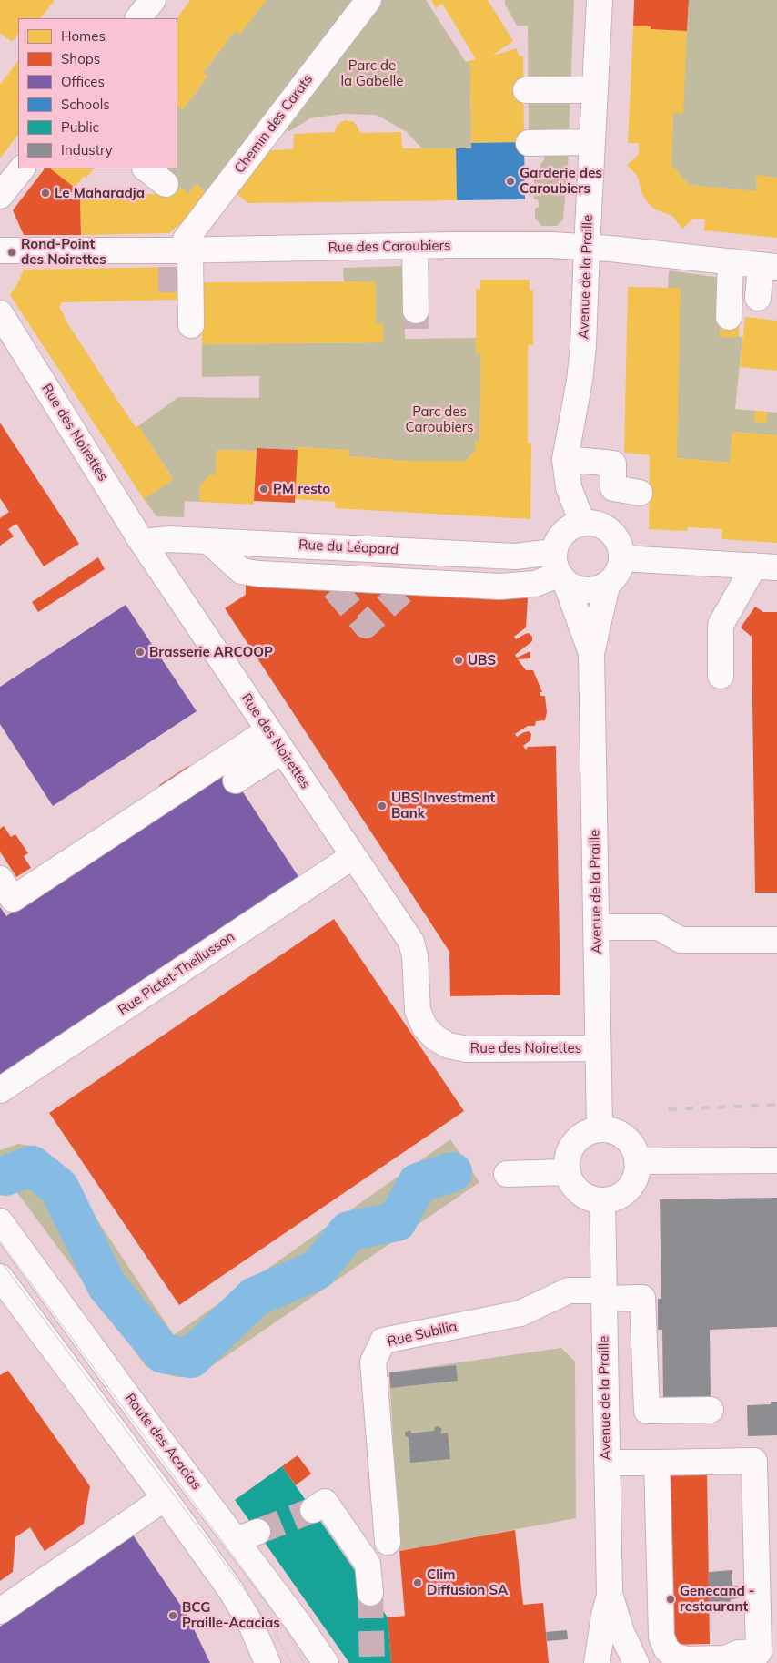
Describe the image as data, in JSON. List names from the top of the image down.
{
  "streets": {
    "street": [
      "Chemin des Carats",
      "Rue des Caroubiers",
      "Avenue de la Praille",
      "Rue des Noirettes",
      "Rue du Léopard",
      "Rue Pictet-Thellusson",
      "Rue Subilia",
      "Route des Acacias"
    ]
  },
  "crossings": [
    ["Chemin des Carats", "Rue des Caroubiers"],
    ["Rue des Caroubiers", "Avenue de la Praille"],
    ["Avenue de la Praille", "Rue des Noirettes"],
    ["Avenue de la Praille", "Rue du Léopard"],
    ["Avenue de la Praille", "Rue Subilia"],
    ["Rue des Noirettes", "Rue du Léopard"],
    ["Rue des Noirettes", "Rue Pictet-Thellusson"]
  ],
  "parks": ["Parc de la Gabelle", "Parc des Caroubiers"],
  "places": [
    "Garderie des Caroubiers",
    "Le Maharadja",
    "Rond-Point des Noirettes",
    "PM resto",
    "Brasserie ARCOOP",
    "UBS",
    "UBS Investment Bank",
    "Clim Diffusion SA",
    "Genecand - restaurant",
    "BCG Praille-Acacias"
  ],
  "legend": [
    "Homes",
    "Shops",
    "Offices",
    "Schools",
    "Public",
    "Industry"
  ]
}
